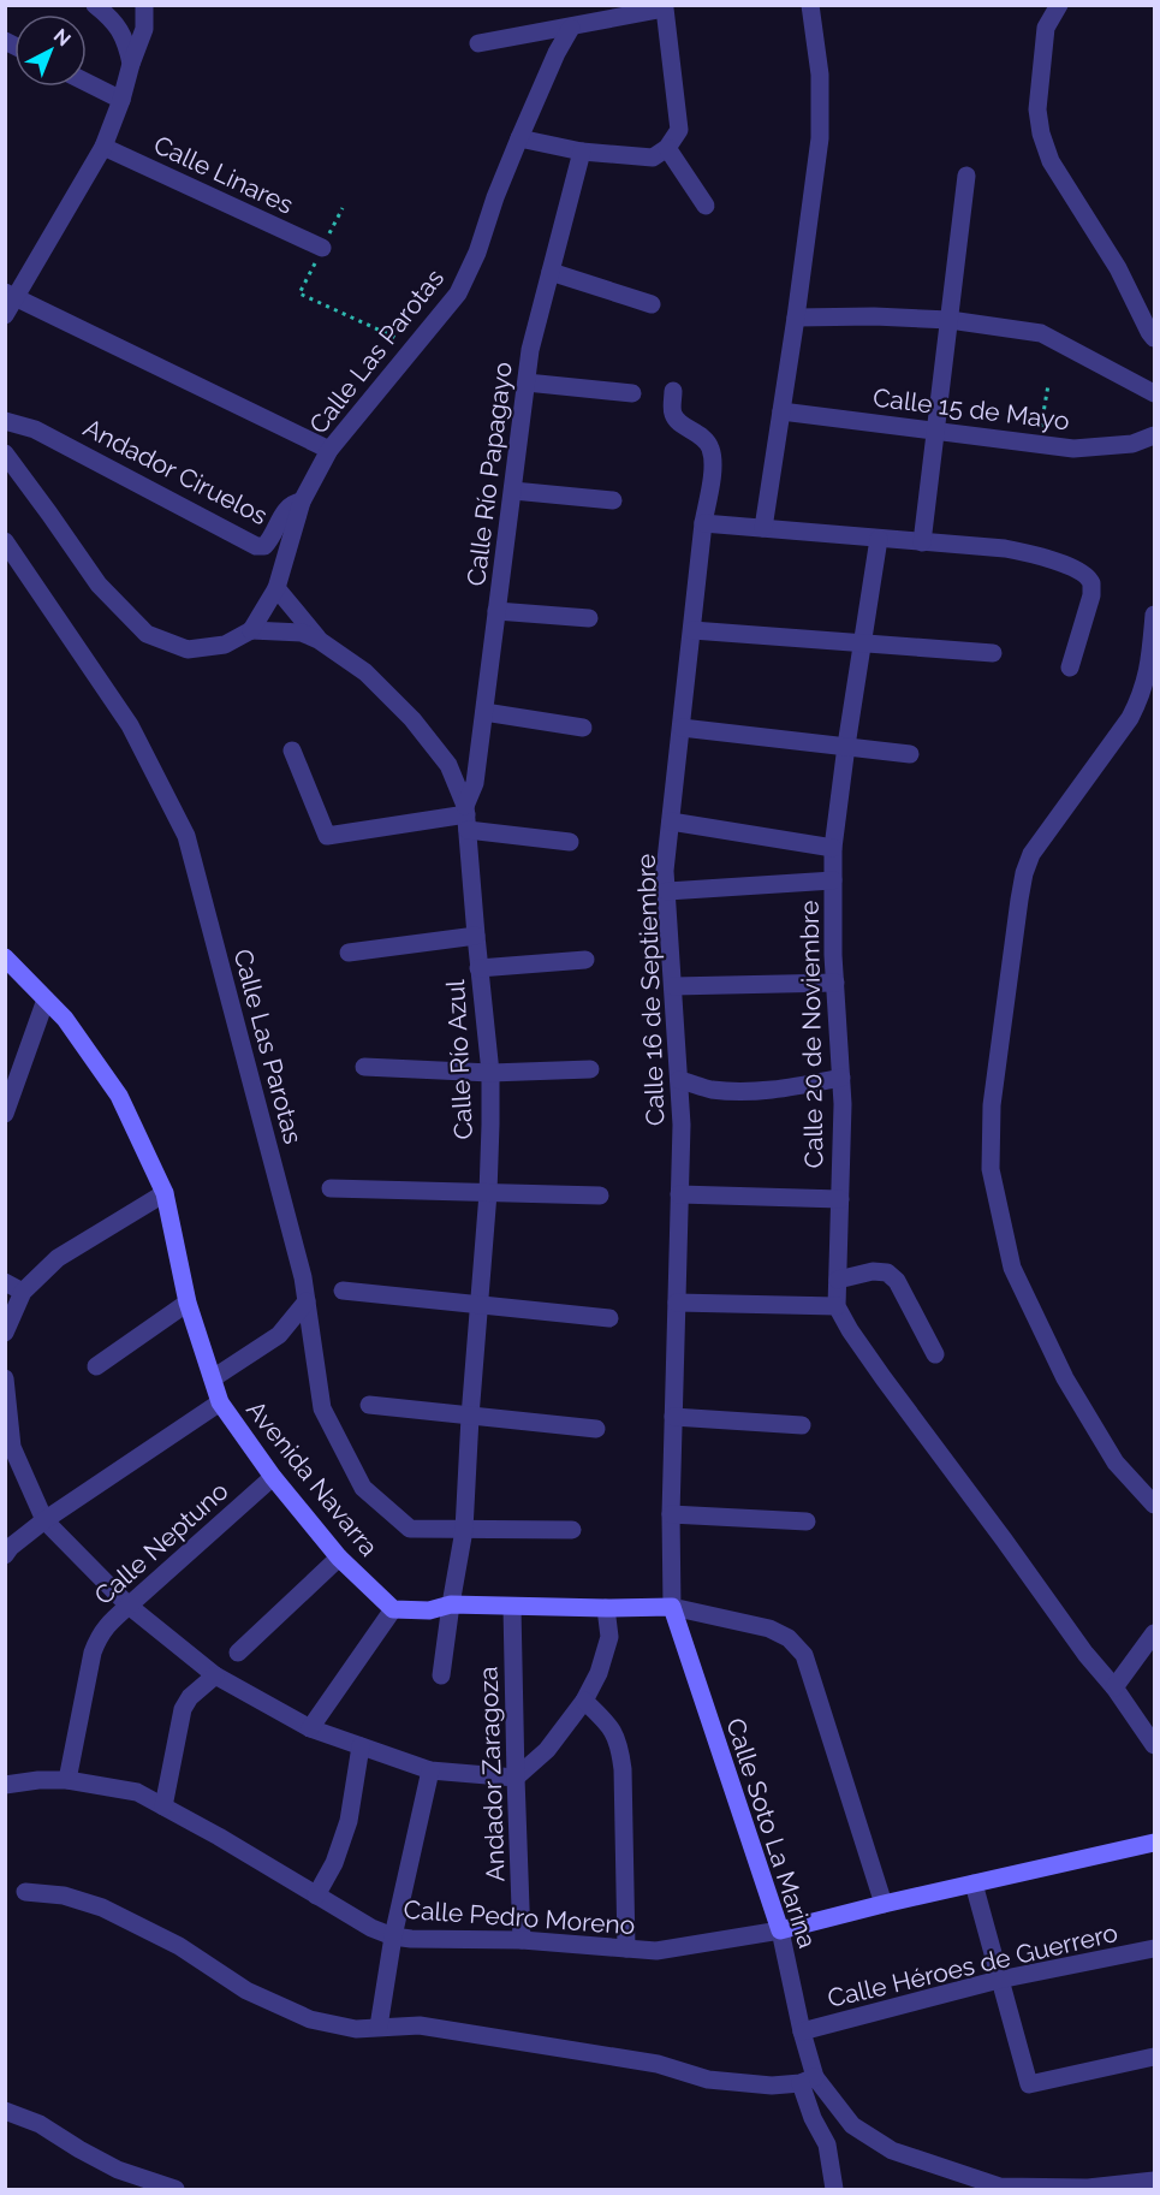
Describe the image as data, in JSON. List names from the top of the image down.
{
  "streets": {
    "street": [
      "Calle Linares",
      "Calle Las Parotas",
      "Calle 15 de Mayo",
      "Andador Ciruelos",
      "Calle Río Papagayo",
      "Calle 16 de Septiembre",
      "Calle 20 de Noviembre",
      "Calle Río Azul",
      "Avenida Navarra",
      "Calle Neptuno",
      "Andador Zaragoza",
      "Calle Soto La Marina",
      "Calle Pedro Moreno",
      "Calle Héroes de Guerrero"
    ]
  },
  "crossings": [
    ["Calle Las Parotas", "Andador Ciruelos"],
    ["Calle Las Parotas", "Calle Río Azul"],
    ["Calle Río Papagayo", "Calle Río Azul"],
    ["Calle 16 de Septiembre", "Calle Soto La Marina"],
    ["Avenida Navarra", "Calle Neptuno"],
    ["Calle Neptuno", "Calle Pedro Moreno"],
    ["Andador Zaragoza", "Calle Pedro Moreno"],
    ["Calle Soto La Marina", "Calle Pedro Moreno"],
    ["Calle Soto La Marina", "Calle Héroes de Guerrero"]
  ],
  "north": "top right"
}
